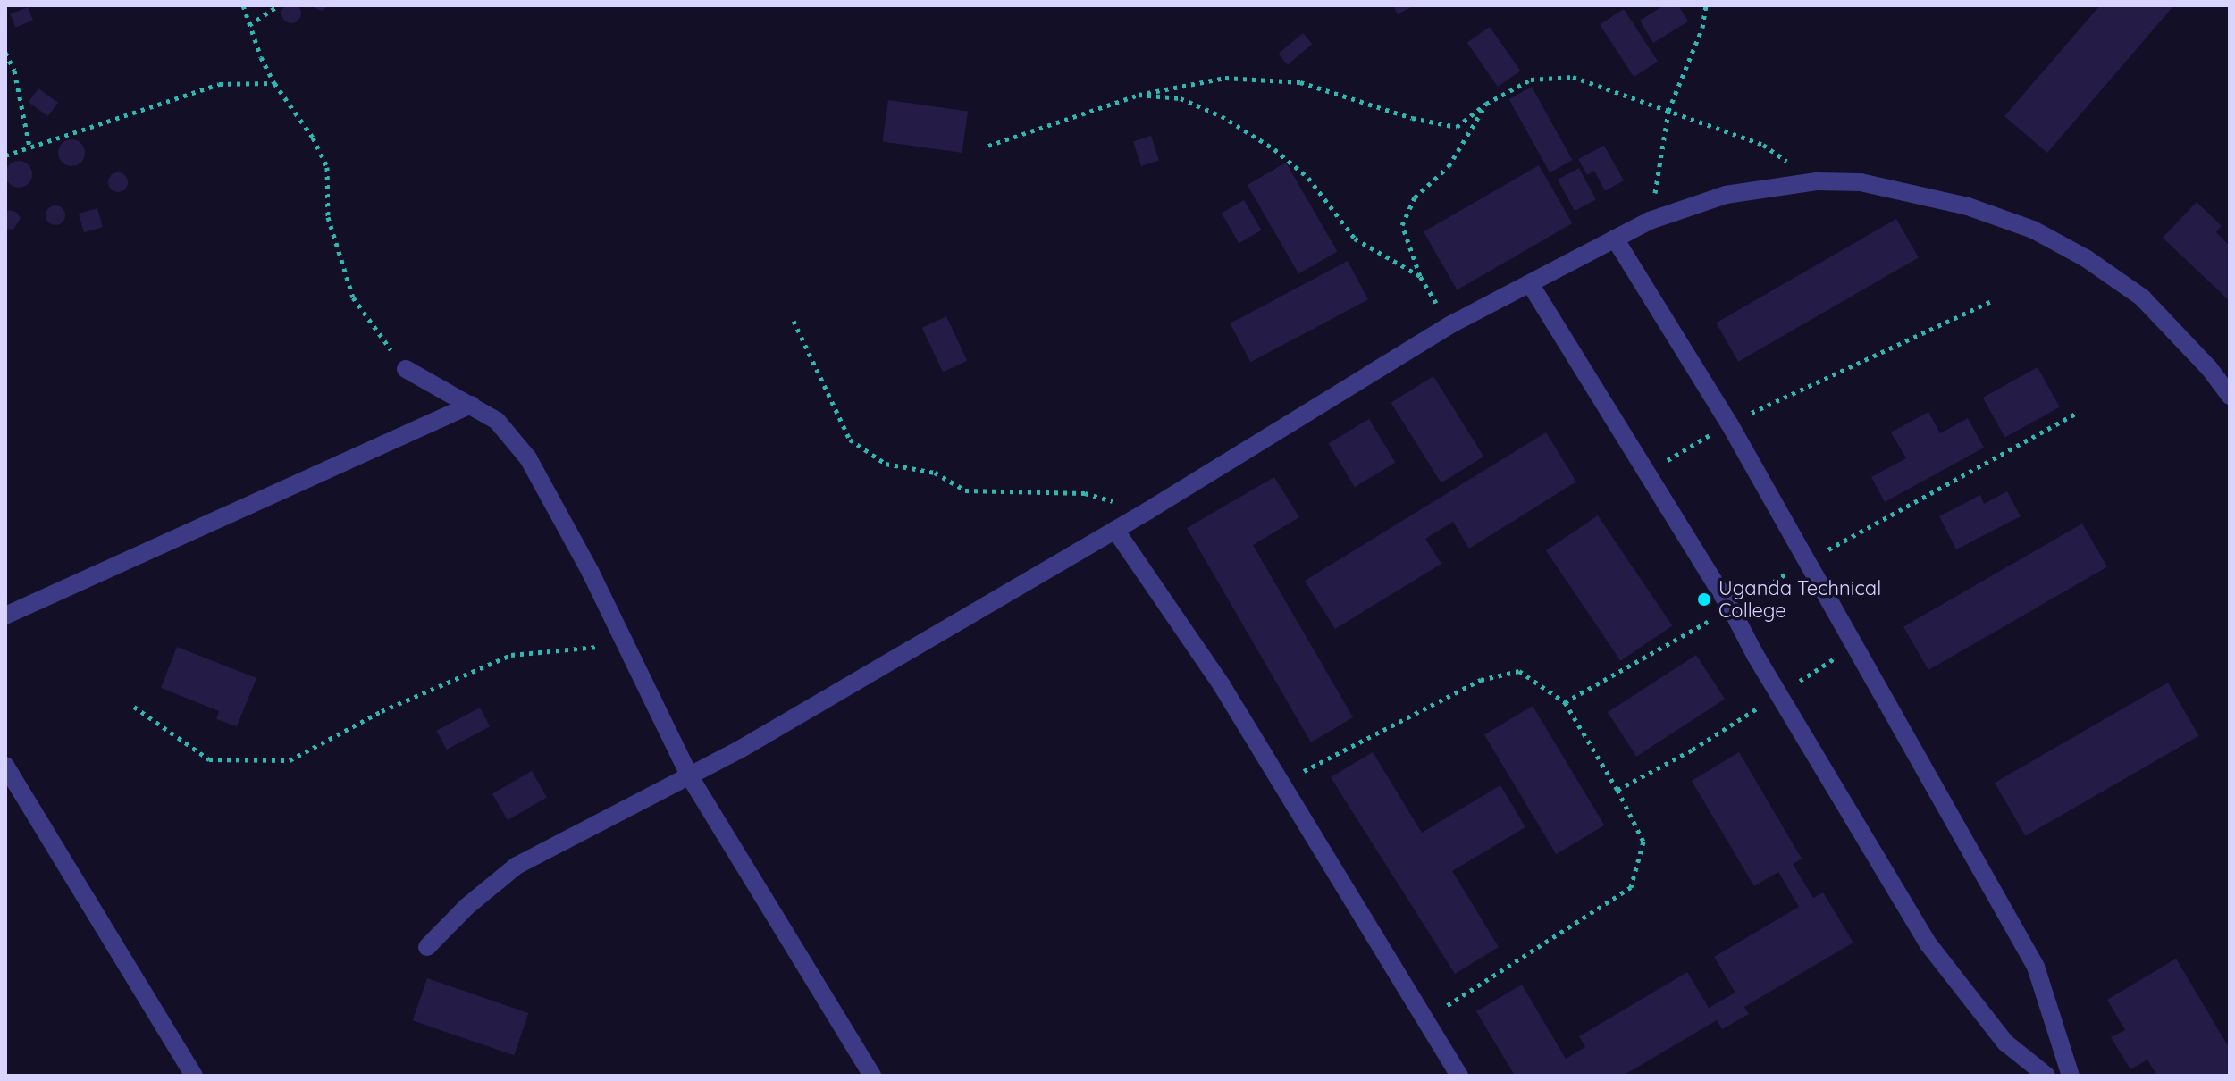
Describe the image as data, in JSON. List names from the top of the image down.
{
  "places": ["Uganda Technical College"]
}
